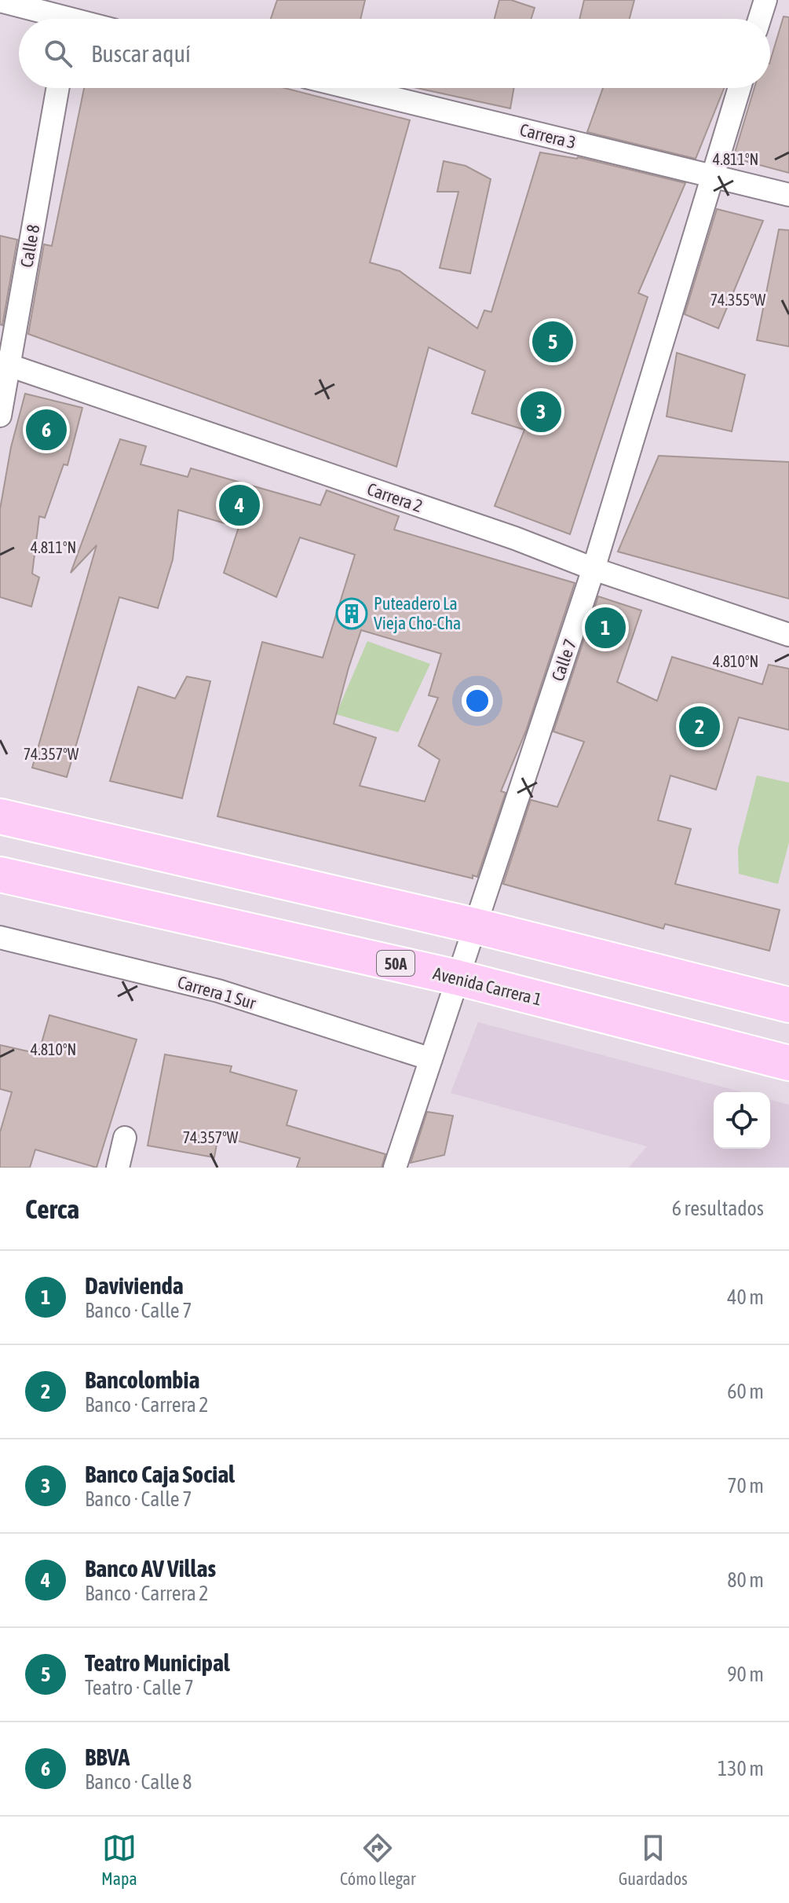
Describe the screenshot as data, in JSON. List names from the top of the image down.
{
  "streets": {
    "main road": ["50A", "Avenida Carrera 1"],
    "street": [
      "Carrera 3",
      "Calle 8",
      "Carrera 2",
      "Calle 7",
      "Carrera 1 Sur"
    ]
  },
  "crossings": [
    ["Carrera 3", "Calle 7"],
    ["Calle 8", "Carrera 2"],
    ["Carrera 2", "Calle 7"],
    ["Calle 7", "Avenida Carrera 1"],
    ["Calle 7", "Carrera 1 Sur"]
  ],
  "places": {
    "building": ["Puteadero La Vieja Cho-Cha"]
  },
  "page": {
    "search": "Buscar aquí",
    "pins": [
      "5",
      "3",
      "6",
      "4",
      "1",
      "2"
    ],
    "heading": ["Cerca", "6 resultados"],
    "list": [
      {
        "mark": "1",
        "name": "Davivienda",
        "note": "Banco · Calle 7",
        "value": "40 m"
      },
      {
        "mark": "2",
        "name": "Bancolombia",
        "note": "Banco · Carrera 2",
        "value": "60 m"
      },
      {
        "mark": "3",
        "name": "Banco Caja Social",
        "note": "Banco · Calle 7",
        "value": "70 m"
      },
      {
        "mark": "4",
        "name": "Banco AV Villas",
        "note": "Banco · Carrera 2",
        "value": "80 m"
      },
      {
        "mark": "5",
        "name": "Teatro Municipal",
        "note": "Teatro · Calle 7",
        "value": "90 m"
      },
      {
        "mark": "6",
        "name": "BBVA",
        "note": "Banco · Calle 8",
        "value": "130 m"
      }
    ],
    "nav": ["Mapa", "Cómo llegar", "Guardados"]
  },
  "coordinates": [
    "4.811°N",
    "74.355°W",
    "4.810°N",
    "74.357°W"
  ]
}
